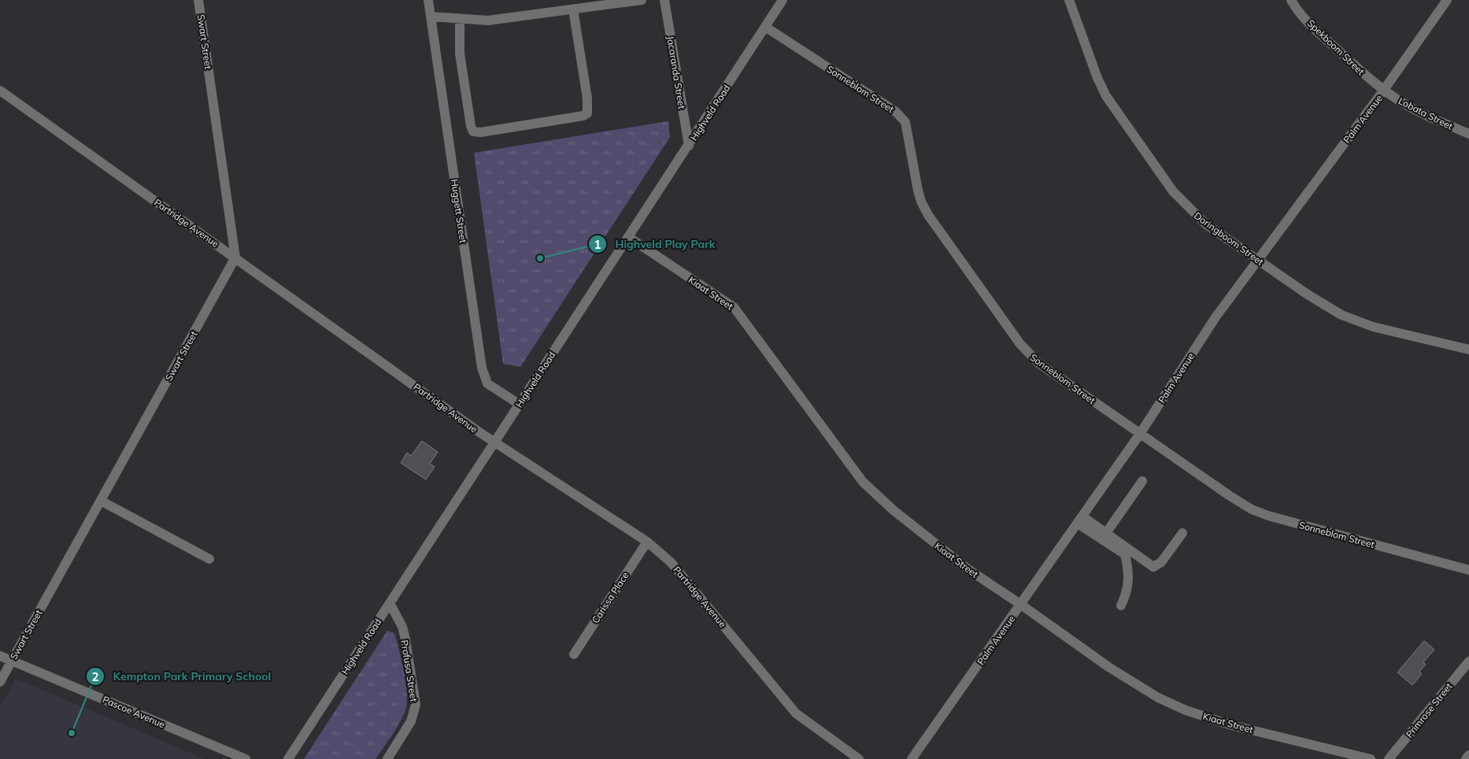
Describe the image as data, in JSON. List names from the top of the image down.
{
  "streets": {
    "street": [
      "Swart Street",
      "Spekboom Street",
      "Jacaranda Street",
      "Sonneblom Street",
      "Highveld Road",
      "Lobata Street",
      "Palm Avenue",
      "Huggett Street",
      "Partridge Avenue",
      "Doringboom Street",
      "Kiaat Street",
      "Carissa Place",
      "Profusa Street",
      "Primrose Street",
      "Pascoe Avenue"
    ]
  },
  "crossings": [
    ["Swart Street", "Partridge Avenue"],
    ["Swart Street", "Pascoe Avenue"],
    ["Spekboom Street", "Lobata Street"],
    ["Spekboom Street", "Palm Avenue"],
    ["Jacaranda Street", "Highveld Road"],
    ["Sonneblom Street", "Highveld Road"],
    ["Sonneblom Street", "Palm Avenue"],
    ["Highveld Road", "Huggett Street"],
    ["Highveld Road", "Partridge Avenue"],
    ["Highveld Road", "Kiaat Street"],
    ["Highveld Road", "Profusa Street"],
    ["Lobata Street", "Palm Avenue"],
    ["Palm Avenue", "Doringboom Street"],
    ["Palm Avenue", "Kiaat Street"],
    ["Partridge Avenue", "Carissa Place"]
  ],
  "places": ["Highveld Play Park", "Kempton Park Primary School"]
}
